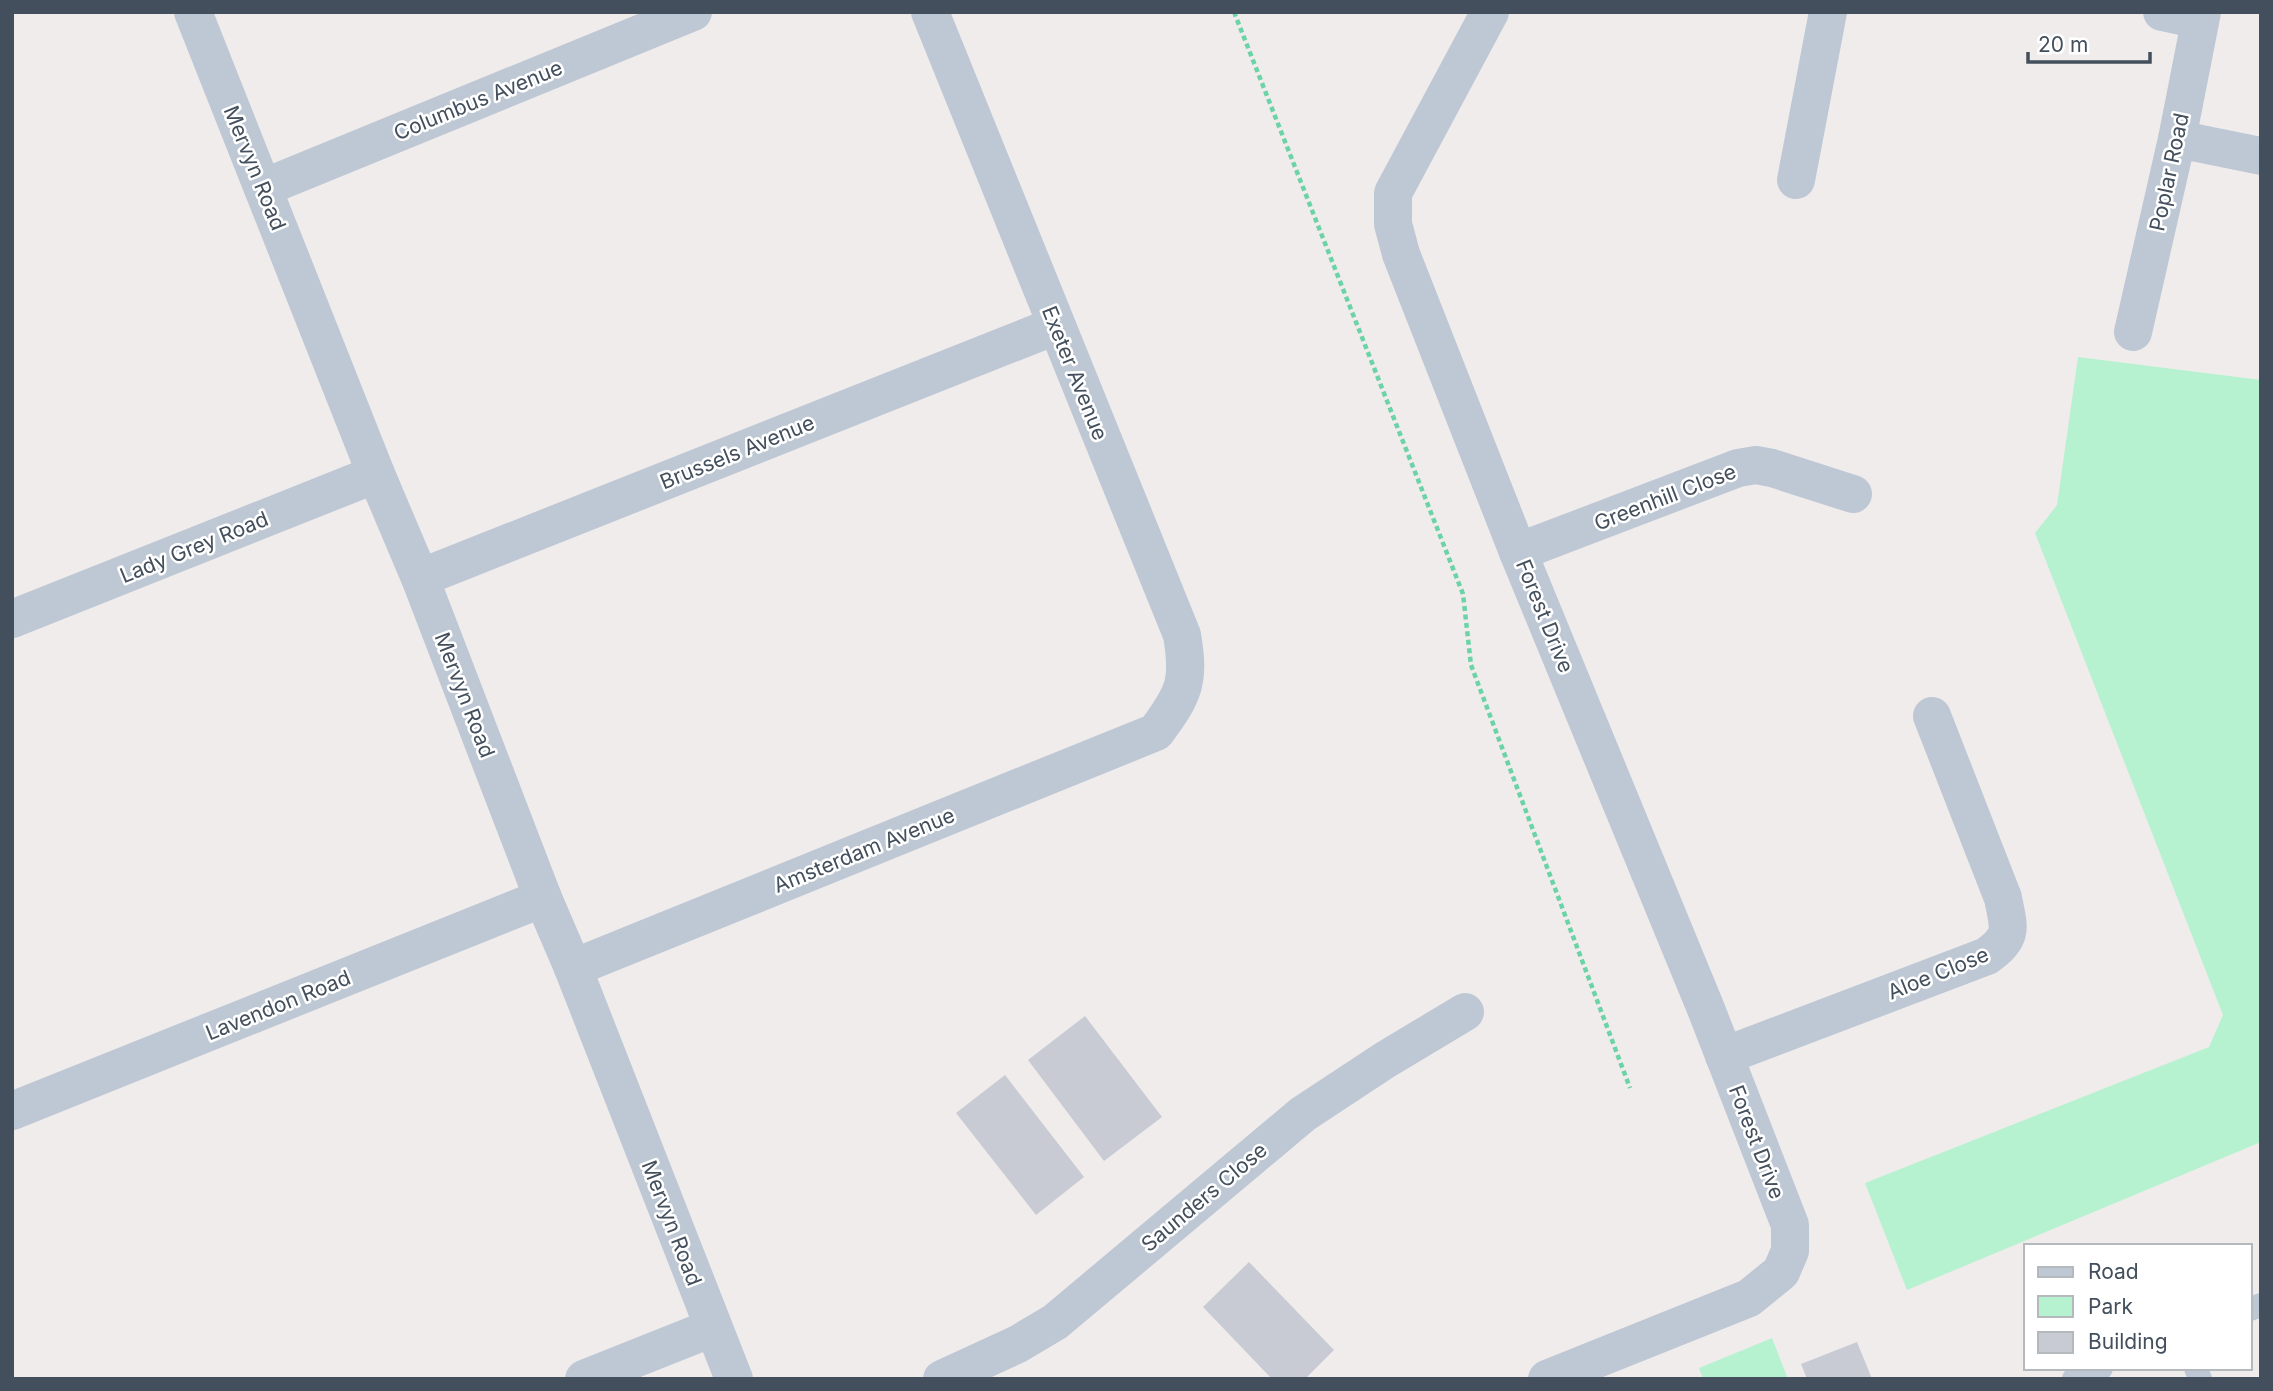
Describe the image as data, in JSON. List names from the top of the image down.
{
  "streets": {
    "street": [
      "Columbus Avenue",
      "Mervyn Road",
      "Poplar Road",
      "Exeter Avenue",
      "Brussels Avenue",
      "Greenhill Close",
      "Lady Grey Road",
      "Forest Drive",
      "Amsterdam Avenue",
      "Aloe Close",
      "Lavendon Road",
      "Saunders Close"
    ]
  },
  "crossings": [
    ["Columbus Avenue", "Mervyn Road"],
    ["Mervyn Road", "Brussels Avenue"],
    ["Mervyn Road", "Lady Grey Road"],
    ["Mervyn Road", "Amsterdam Avenue"],
    ["Mervyn Road", "Lavendon Road"],
    ["Exeter Avenue", "Brussels Avenue"],
    ["Exeter Avenue", "Amsterdam Avenue"],
    ["Greenhill Close", "Forest Drive"],
    ["Forest Drive", "Aloe Close"]
  ],
  "legend": ["Road", "Park", "Building"],
  "scale_bar": "20 m"
}
